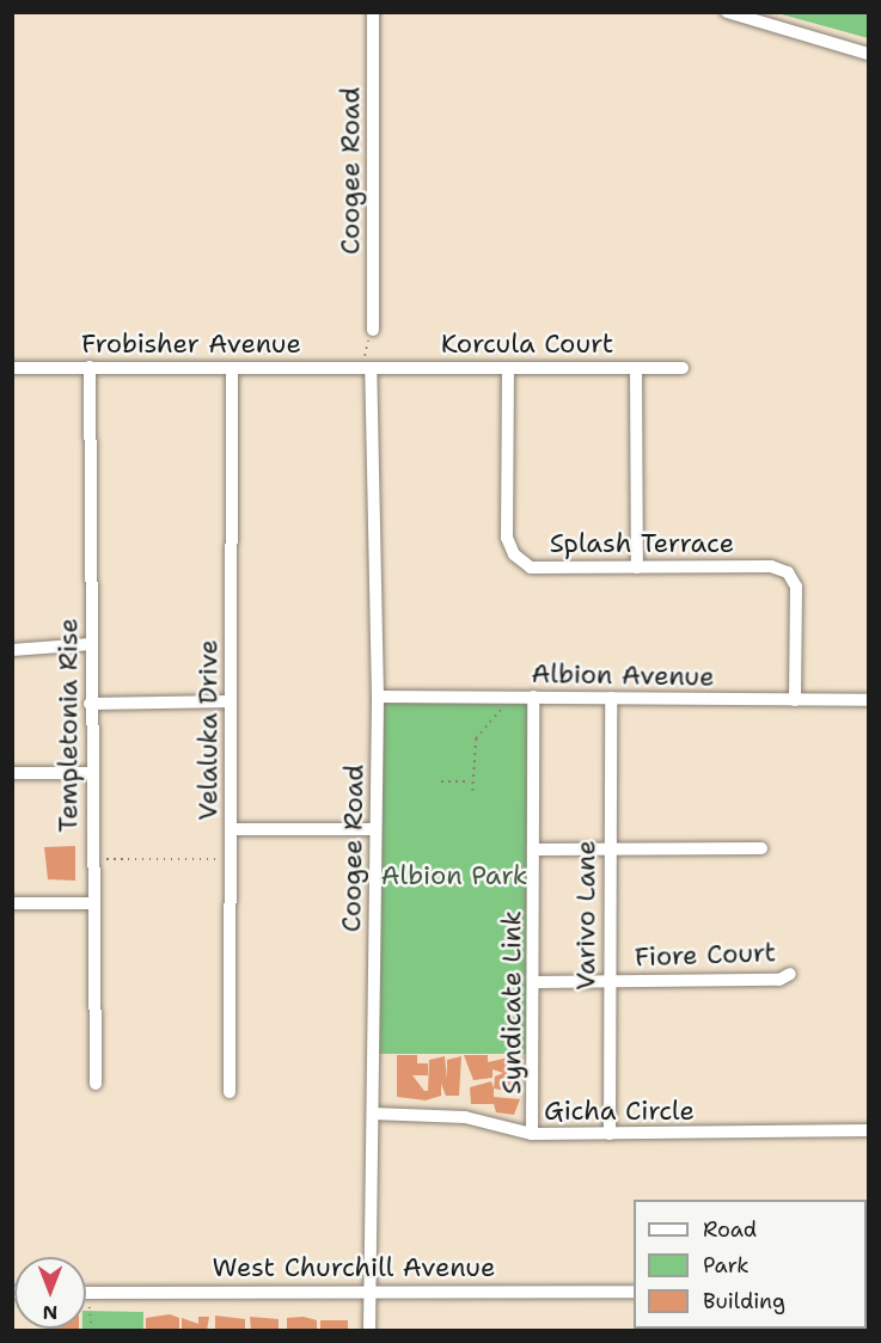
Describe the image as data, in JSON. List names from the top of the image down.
{
  "streets": {
    "street": [
      "Coogee Road",
      "Frobisher Avenue",
      "Korcula Court",
      "Splash Terrace",
      "Albion Avenue",
      "Templetonia Rise",
      "Velaluka Drive",
      "Varivo Lane",
      "Fiore Court",
      "Syndicate Link",
      "Gicha Circle",
      "West Churchill Avenue"
    ]
  },
  "crossings": [
    ["Coogee Road", "Frobisher Avenue"],
    ["Coogee Road", "Korcula Court"],
    ["Coogee Road", "Albion Avenue"],
    ["Coogee Road", "Gicha Circle"],
    ["Coogee Road", "West Churchill Avenue"],
    ["Frobisher Avenue", "Korcula Court"],
    ["Frobisher Avenue", "Templetonia Rise"],
    ["Frobisher Avenue", "Velaluka Drive"],
    ["Korcula Court", "Splash Terrace"],
    ["Splash Terrace", "Albion Avenue"],
    ["Albion Avenue", "Varivo Lane"],
    ["Albion Avenue", "Syndicate Link"],
    ["Varivo Lane", "Fiore Court"],
    ["Varivo Lane", "Gicha Circle"],
    ["Fiore Court", "Syndicate Link"],
    ["Syndicate Link", "Gicha Circle"]
  ],
  "parks": ["Albion Park"],
  "legend": ["Road", "Park", "Building"],
  "north": "bottom"
}
